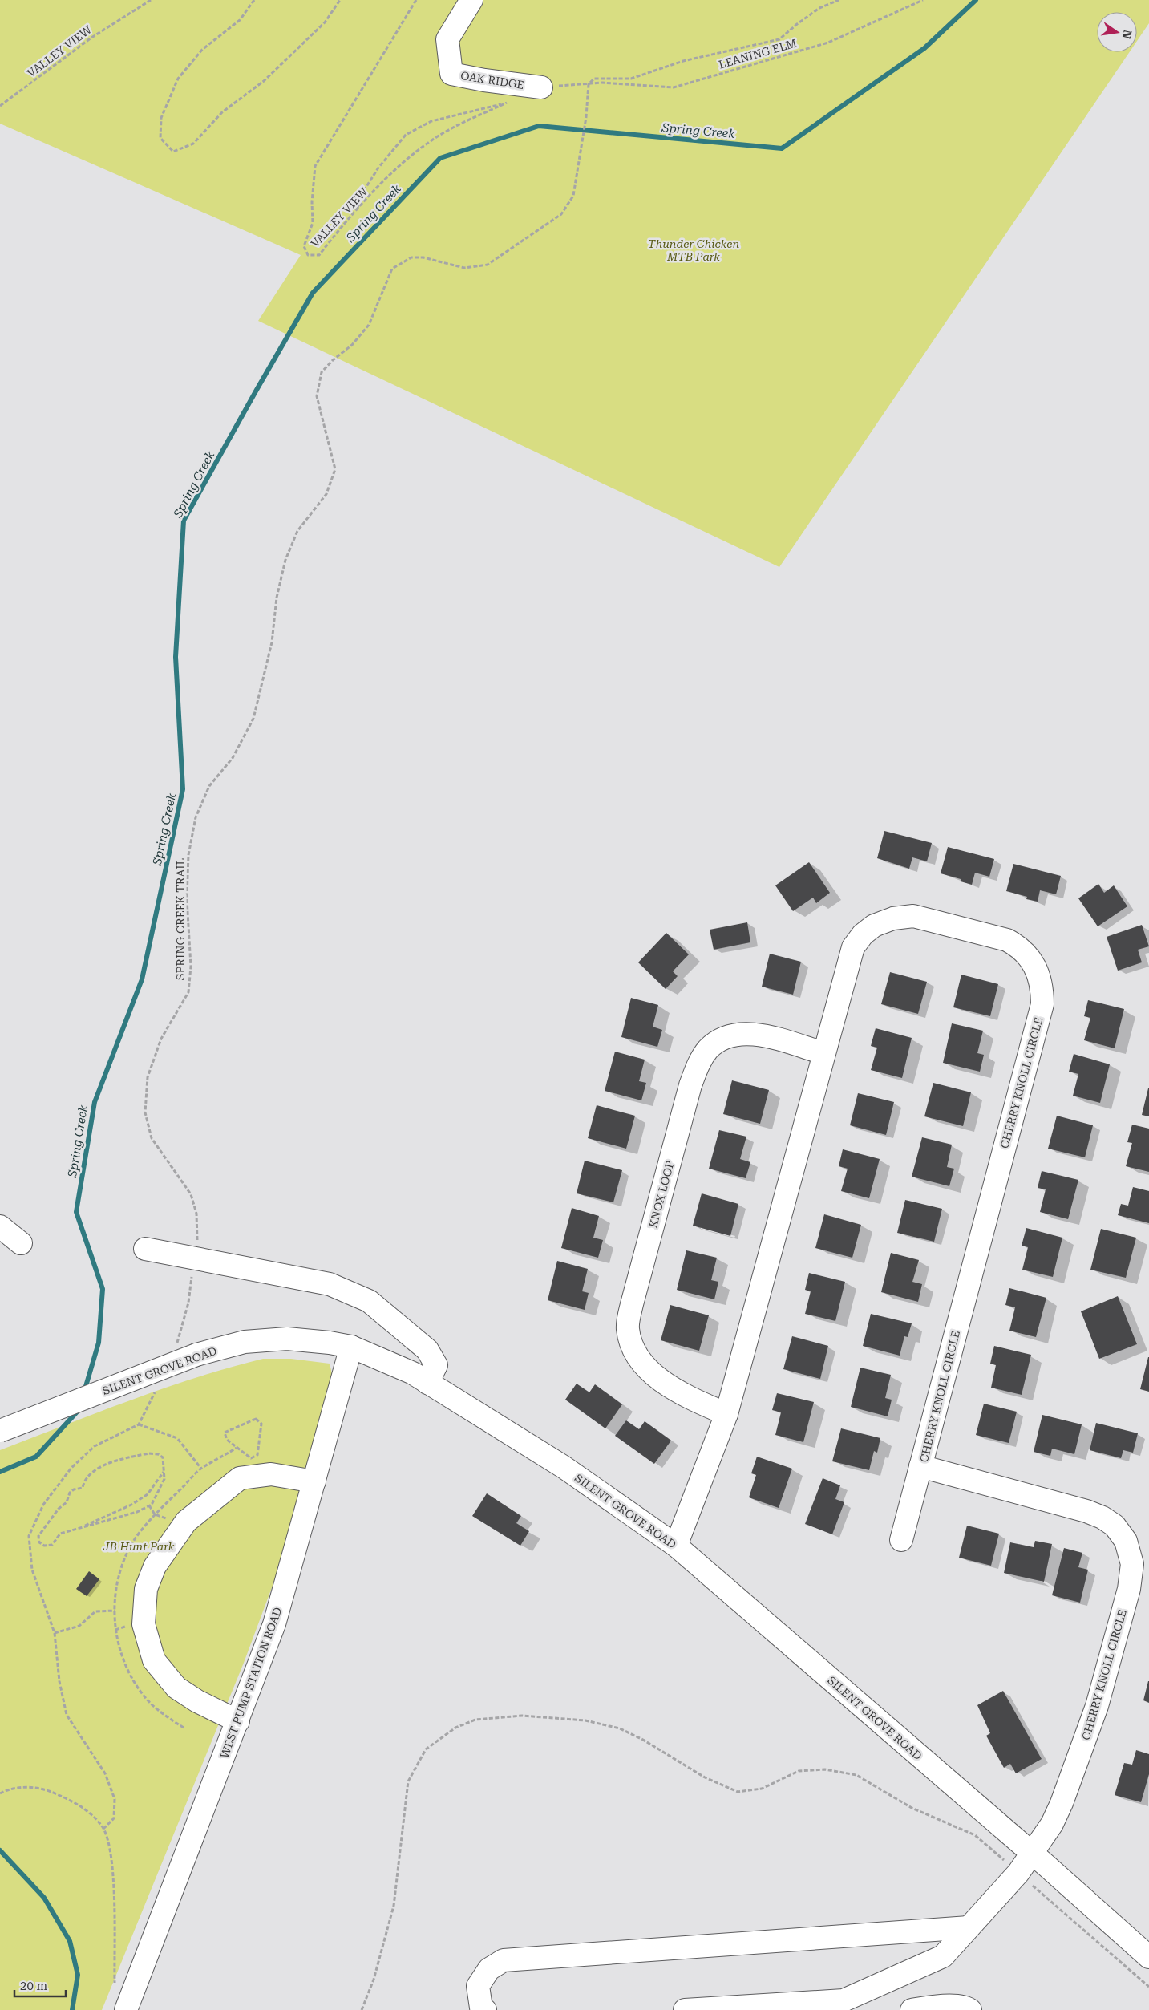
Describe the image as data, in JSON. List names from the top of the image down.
{
  "streets": {
    "street": [
      "OAK RIDGE",
      "CHERRY KNOLL CIRCLE",
      "KNOX LOOP",
      "SILENT GROVE ROAD",
      "WEST PUMP STATION ROAD"
    ],
    "path": ["VALLEY VIEW", "LEANING ELM", "SPRING CREEK TRAIL"]
  },
  "crossings": [
    ["LEANING ELM", "SPRING CREEK TRAIL"],
    ["CHERRY KNOLL CIRCLE", "KNOX LOOP"],
    ["CHERRY KNOLL CIRCLE", "SILENT GROVE ROAD"],
    ["SILENT GROVE ROAD", "WEST PUMP STATION ROAD"]
  ],
  "water": ["Spring Creek"],
  "parks": ["Thunder Chicken MTB Park", "JB Hunt Park"],
  "scale_bar": "20 m",
  "north": "right"
}
